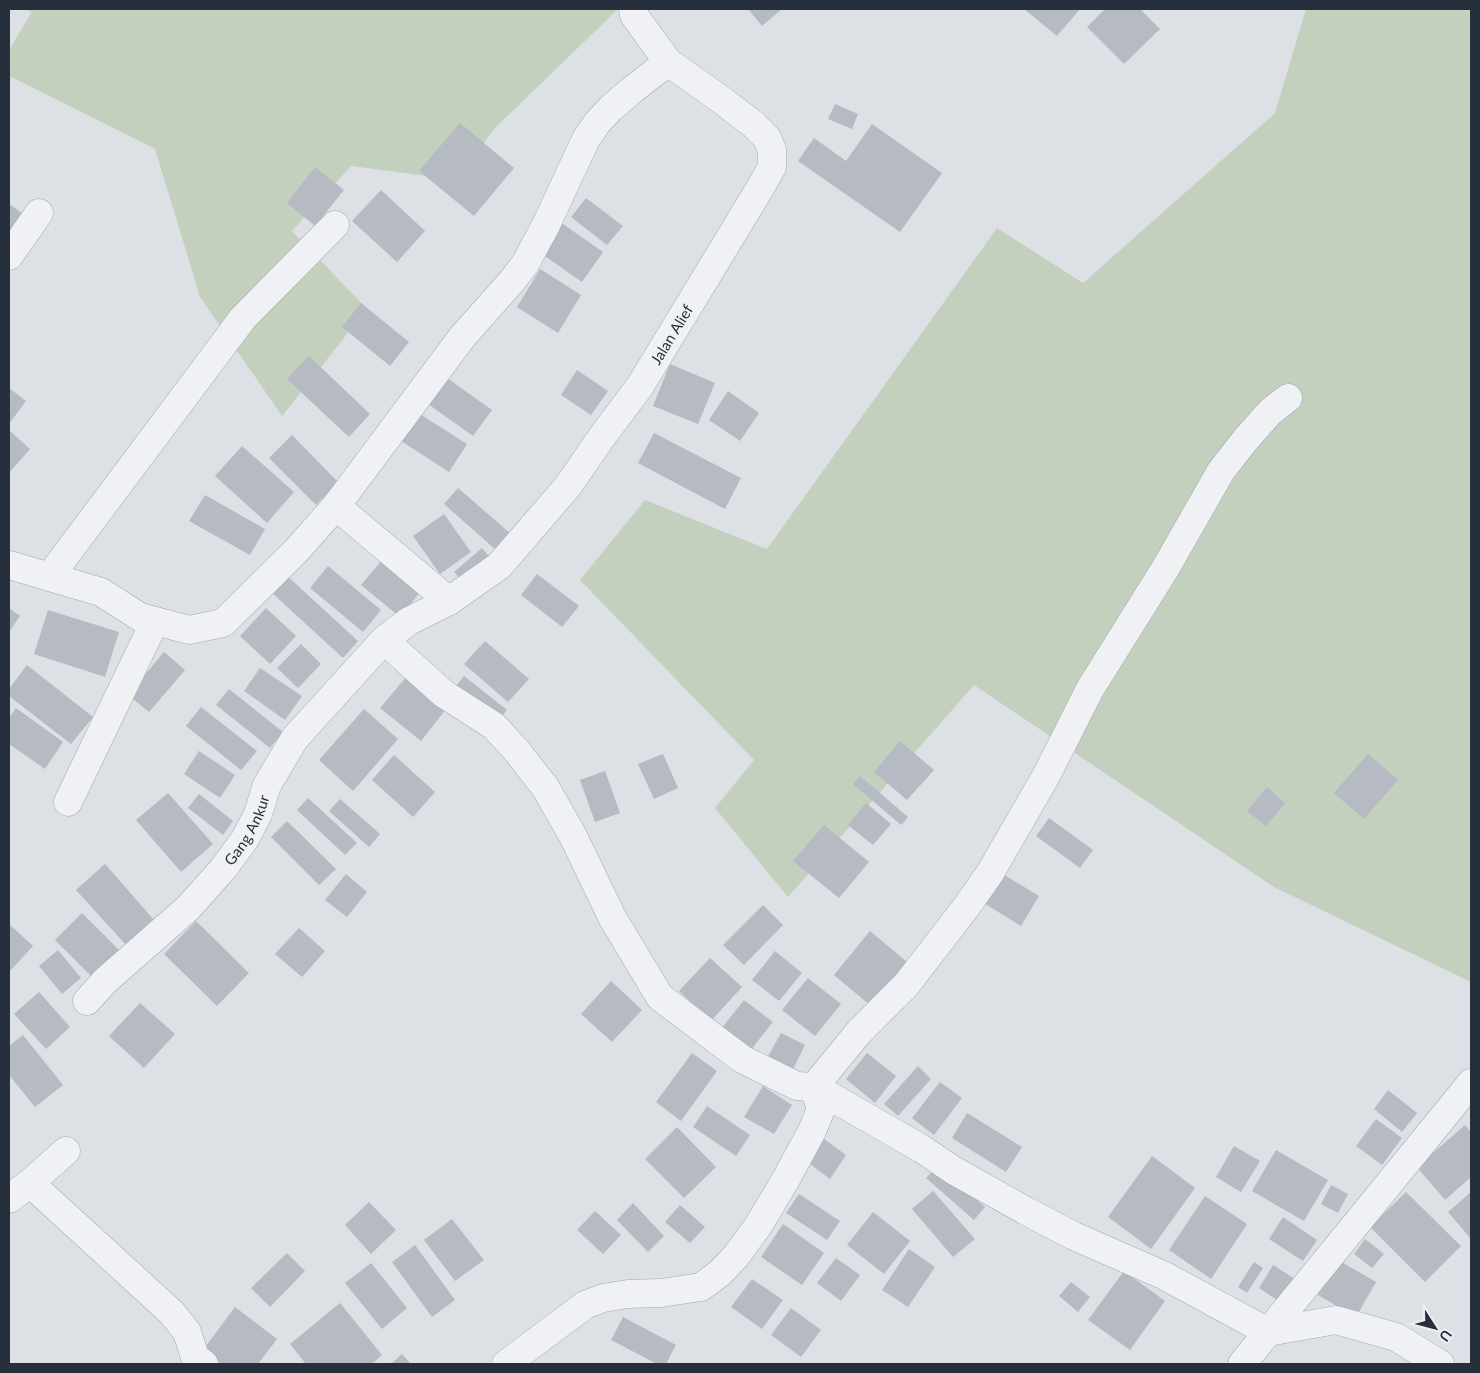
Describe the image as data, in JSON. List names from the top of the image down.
{
  "streets": {
    "street": ["Jalan Alief", "Gang Ankur"]
  },
  "crossings": [
    ["Jalan Alief", "Gang Ankur"]
  ],
  "north": "bottom right"
}
